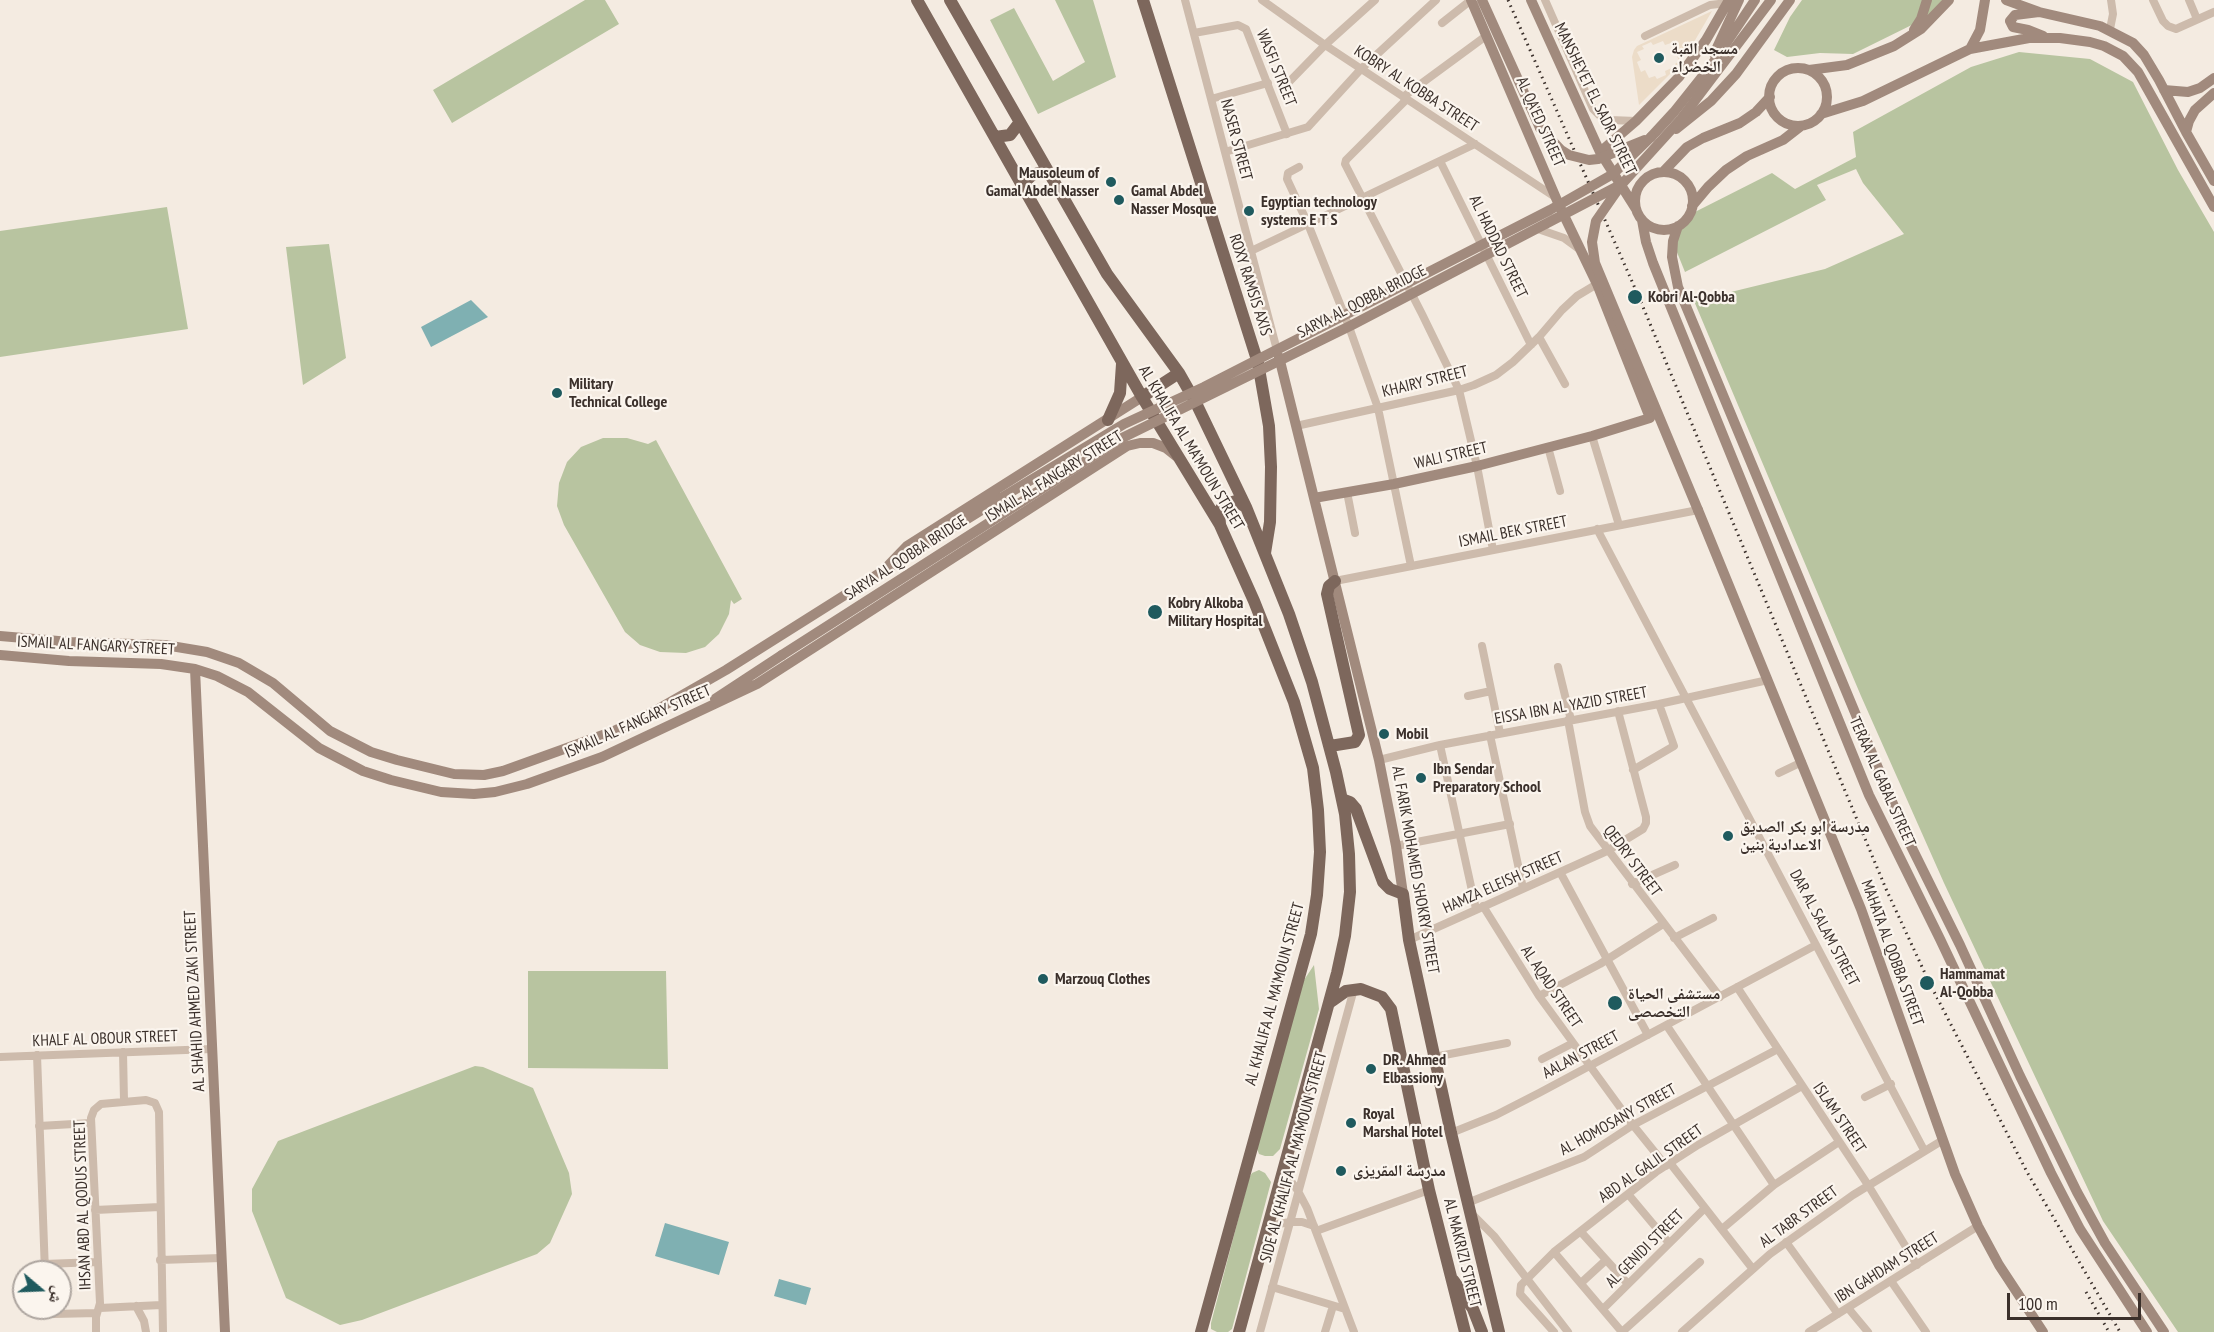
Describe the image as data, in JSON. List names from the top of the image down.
{
  "streets": {
    "main road": [
      "MANSHEYET EL SADR STREET",
      "AL QA'ED STREET",
      "ROXY RAMSIS AXIS",
      "SARYA AL QOBBA BRIDGE",
      "AL KHALIFA AL MA'MOUN STREET",
      "WALI STREET",
      "ISMAIL AL FANGARY STREET",
      "TERAA AL GABAL STREET",
      "AL FARIK MOHAMED SHOKRY STREET",
      "MAHATA AL QOBBA STREET",
      "AL SHAHID AHMED ZAKI STREET",
      "AL MAKRIZI STREET"
    ],
    "street": [
      "WASFI STREET",
      "KOBRY AL KOBBA STREET",
      "NASER STREET",
      "AL HADDAD STREET",
      "KHAIRY STREET",
      "ISMAIL BEK STREET",
      "EISSA IBN AL YAZID STREET",
      "QEDRY STREET",
      "HAMZA ELEISH STREET",
      "DAR AL SALAM STREET",
      "AL AQAD STREET",
      "KHALF AL OBOUR STREET",
      "AALAN STREET",
      "ISLAM STREET",
      "AL HOMOSANY STREET",
      "SIDE AL KHALIFA AL MA'MOUN STREET",
      "ABD AL GALIL STREET",
      "IHSAN ABD AL QODUS STREET",
      "AL TABR STREET",
      "AL GENIDI STREET",
      "IBN GAHDAM STREET"
    ]
  },
  "crossings": [
    ["WASFI STREET", "NASER STREET"],
    ["KOBRY AL KOBBA STREET", "AL QA'ED STREET"],
    ["MANSHEYET EL SADR STREET", "TERAA AL GABAL STREET"],
    ["NASER STREET", "AL FARIK MOHAMED SHOKRY STREET"],
    ["AL HADDAD STREET", "KHAIRY STREET"],
    ["ROXY RAMSIS AXIS", "AL KHALIFA AL MA'MOUN STREET"],
    ["SARYA AL QOBBA BRIDGE", "ISMAIL AL FANGARY STREET"],
    ["SARYA AL QOBBA BRIDGE", "MAHATA AL QOBBA STREET"],
    ["KHAIRY STREET", "WALI STREET"],
    ["KHAIRY STREET", "AL FARIK MOHAMED SHOKRY STREET"],
    ["AL KHALIFA AL MA'MOUN STREET", "ISMAIL AL FANGARY STREET"],
    ["WALI STREET", "AL FARIK MOHAMED SHOKRY STREET"],
    ["ISMAIL AL FANGARY STREET", "AL SHAHID AHMED ZAKI STREET"],
    ["ISMAIL BEK STREET", "AL FARIK MOHAMED SHOKRY STREET"],
    ["ISMAIL BEK STREET", "DAR AL SALAM STREET"],
    ["ISMAIL BEK STREET", "MAHATA AL QOBBA STREET"],
    ["EISSA IBN AL YAZID STREET", "QEDRY STREET"],
    ["EISSA IBN AL YAZID STREET", "AL FARIK MOHAMED SHOKRY STREET"],
    ["EISSA IBN AL YAZID STREET", "DAR AL SALAM STREET"],
    ["EISSA IBN AL YAZID STREET", "MAHATA AL QOBBA STREET"],
    ["EISSA IBN AL YAZID STREET", "AL AQAD STREET"],
    ["QEDRY STREET", "HAMZA ELEISH STREET"],
    ["QEDRY STREET", "AALAN STREET"],
    ["AL FARIK MOHAMED SHOKRY STREET", "HAMZA ELEISH STREET"],
    ["AL FARIK MOHAMED SHOKRY STREET", "AALAN STREET"],
    ["AL FARIK MOHAMED SHOKRY STREET", "AL HOMOSANY STREET"],
    ["HAMZA ELEISH STREET", "AL AQAD STREET"],
    ["DAR AL SALAM STREET", "AALAN STREET"],
    ["DAR AL SALAM STREET", "AL TABR STREET"],
    ["MAHATA AL QOBBA STREET", "AL TABR STREET"],
    ["MAHATA AL QOBBA STREET", "IBN GAHDAM STREET"],
    ["AL AQAD STREET", "AALAN STREET"],
    ["AL AQAD STREET", "AL HOMOSANY STREET"],
    ["AL AQAD STREET", "ABD AL GALIL STREET"],
    ["AL AQAD STREET", "AL TABR STREET"],
    ["AL AQAD STREET", "AL GENIDI STREET"],
    ["AL SHAHID AHMED ZAKI STREET", "KHALF AL OBOUR STREET"],
    ["AALAN STREET", "ISLAM STREET"],
    ["ISLAM STREET", "AL HOMOSANY STREET"],
    ["ISLAM STREET", "ABD AL GALIL STREET"],
    ["ISLAM STREET", "AL TABR STREET"],
    ["ISLAM STREET", "IBN GAHDAM STREET"],
    ["SIDE AL KHALIFA AL MA'MOUN STREET", "AL MAKRIZI STREET"]
  ],
  "places": [
    "مسجد القبة الخضراء",
    "Mausoleum of Gamal Abdel Nasser",
    "Gamal Abdel Nasser Mosque",
    "Egyptian technology systems E T S",
    "Kobri Al-Qobba",
    "Military Technical College",
    "Kobry Alkoba Military Hospital",
    "Mobil",
    "Ibn Sendar Preparatory School",
    "مدرسة ابو بكر الصديق الاعدادية بنين",
    "Marzouq Clothes",
    "Hammamat Al-Qobba",
    "مستشفى الحياة التخصصى",
    "DR. Ahmed Elbassiony",
    "Royal Marshal Hotel",
    "مدرسة المقريزى"
  ],
  "scale_bar": "100 m",
  "north": "right"
}
